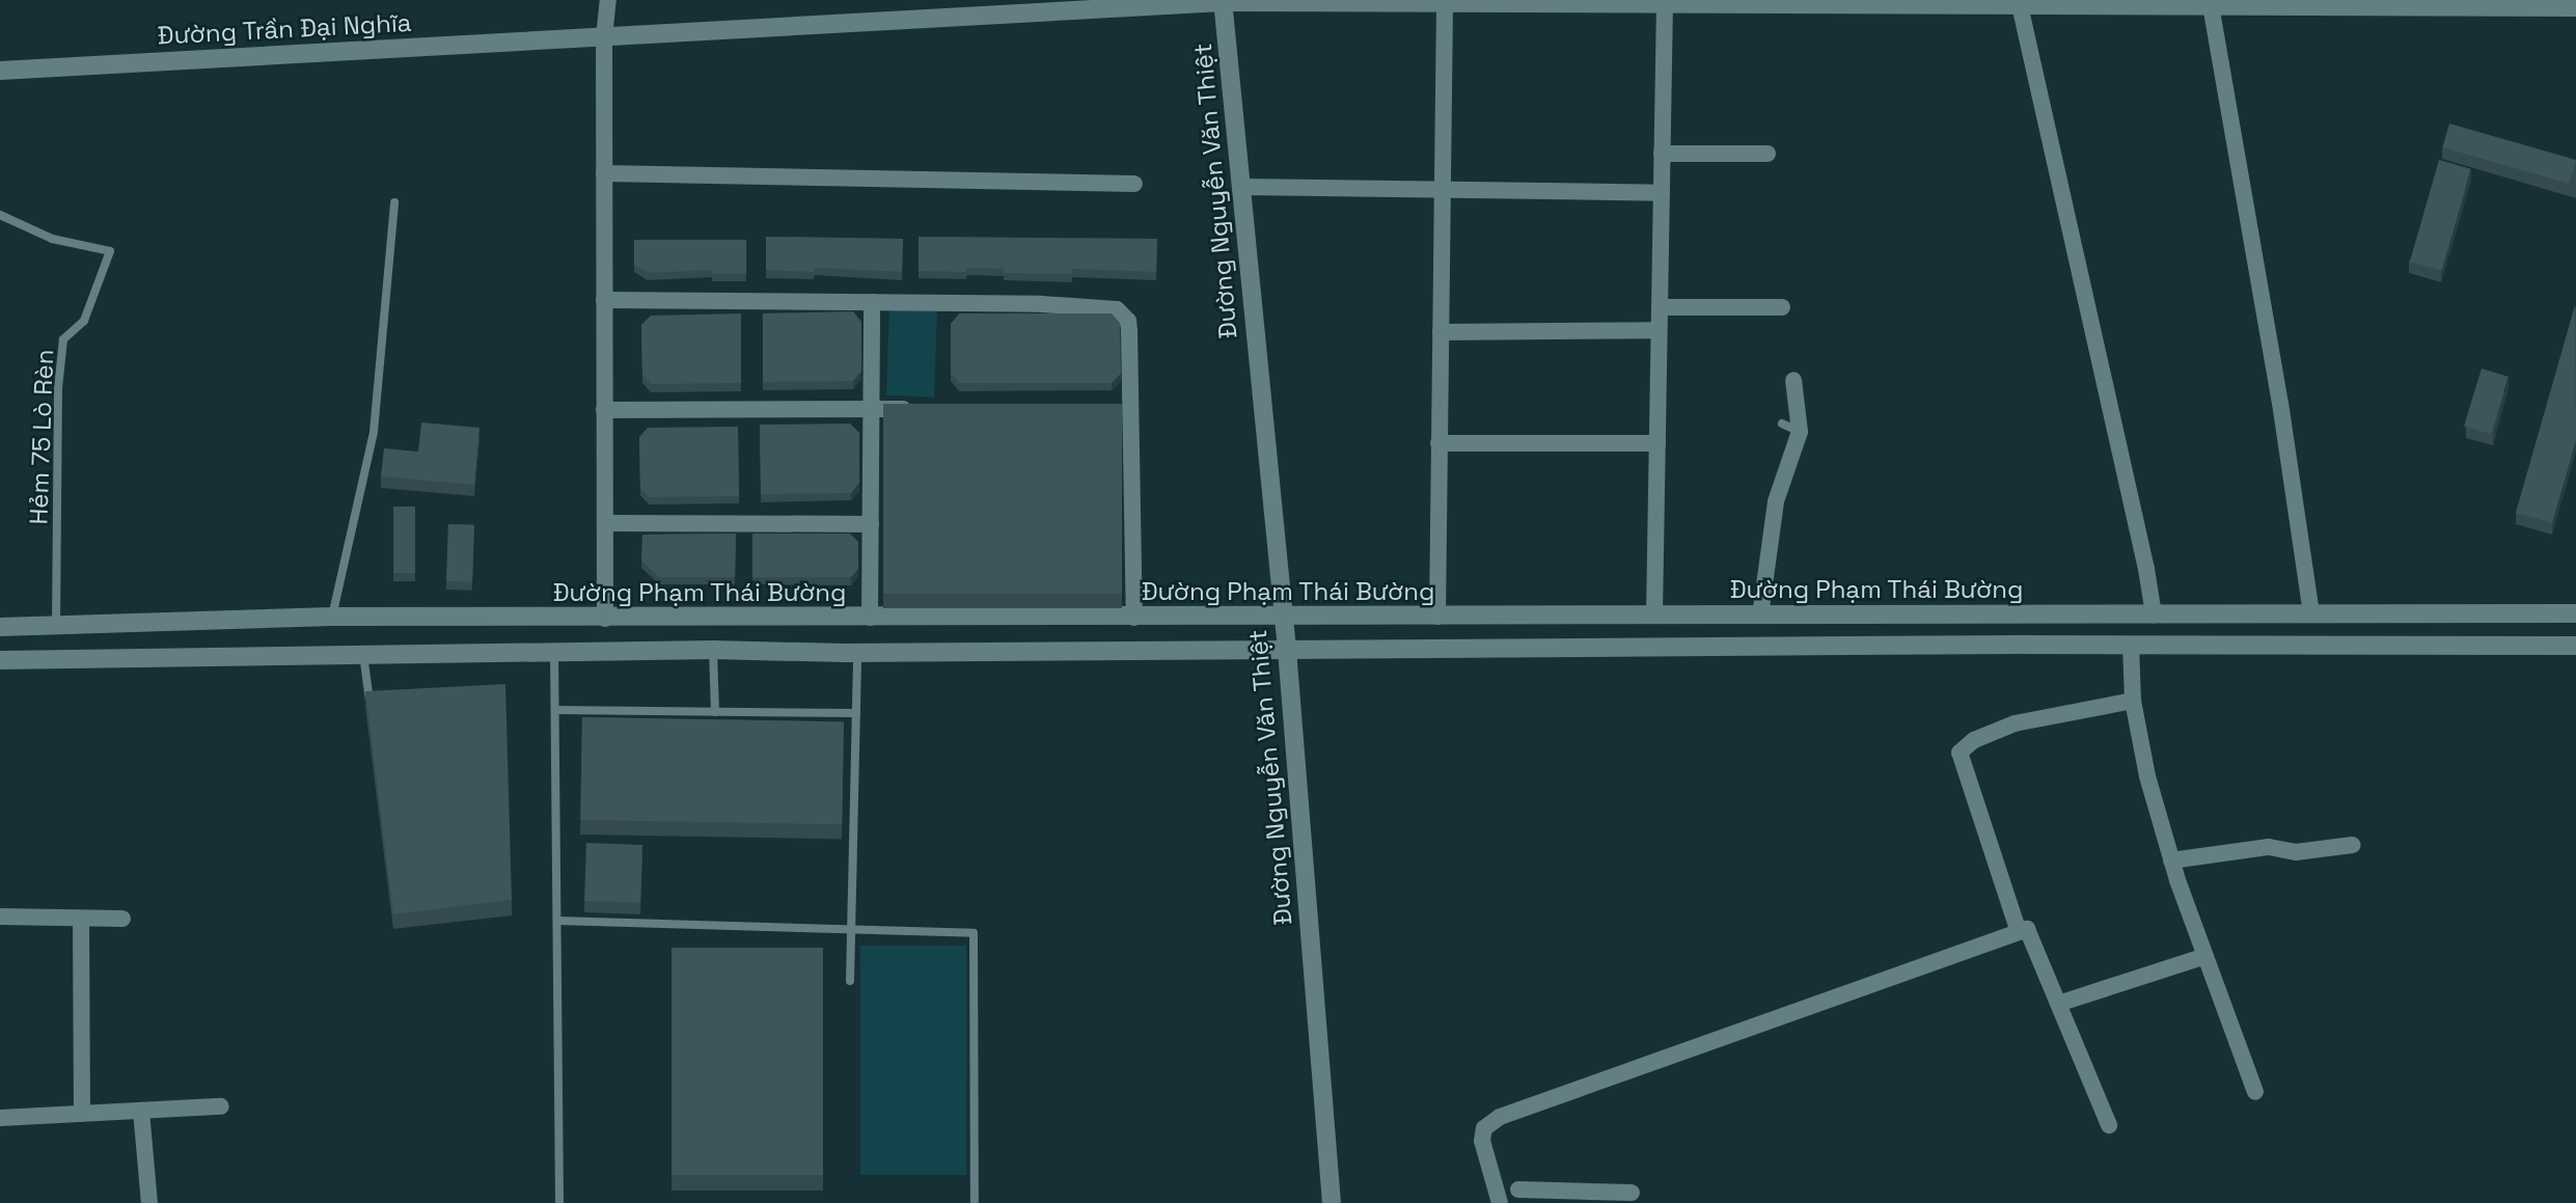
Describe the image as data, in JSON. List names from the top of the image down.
{
  "streets": {
    "main road": ["Đường Trần Đại Nghĩa", "Đường Nguyễn Văn Thiệt", "Đường Phạm Thái Bường"],
    "lane": ["Hẻm 75 Lò Rèn"]
  },
  "crossings": [
    ["Đường Trần Đại Nghĩa", "Đường Nguyễn Văn Thiệt"],
    ["Đường Nguyễn Văn Thiệt", "Đường Phạm Thái Bường"],
    ["Hẻm 75 Lò Rèn", "Đường Phạm Thái Bường"]
  ]
}
